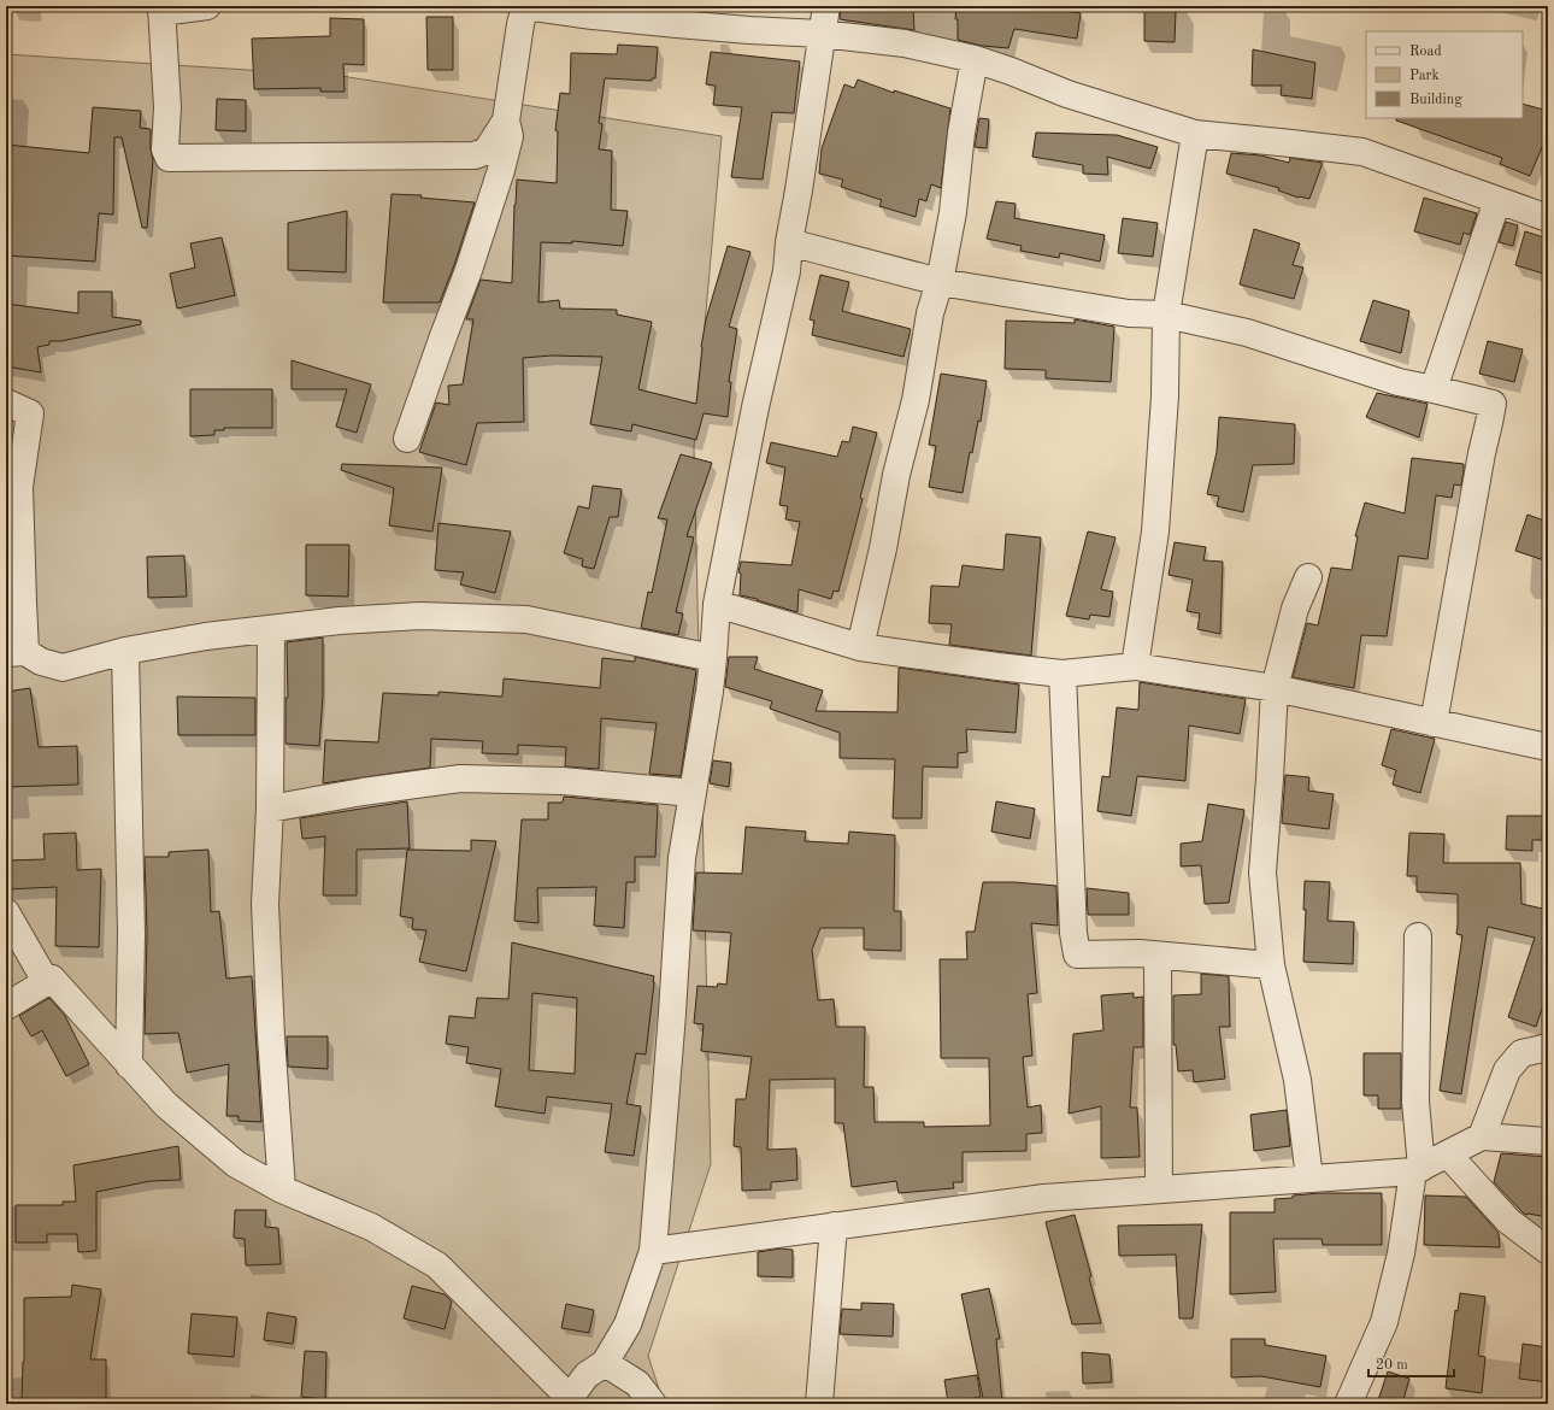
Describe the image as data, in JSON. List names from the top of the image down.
{
  "legend": ["Road", "Park", "Building"],
  "scale_bar": "20 m"
}
